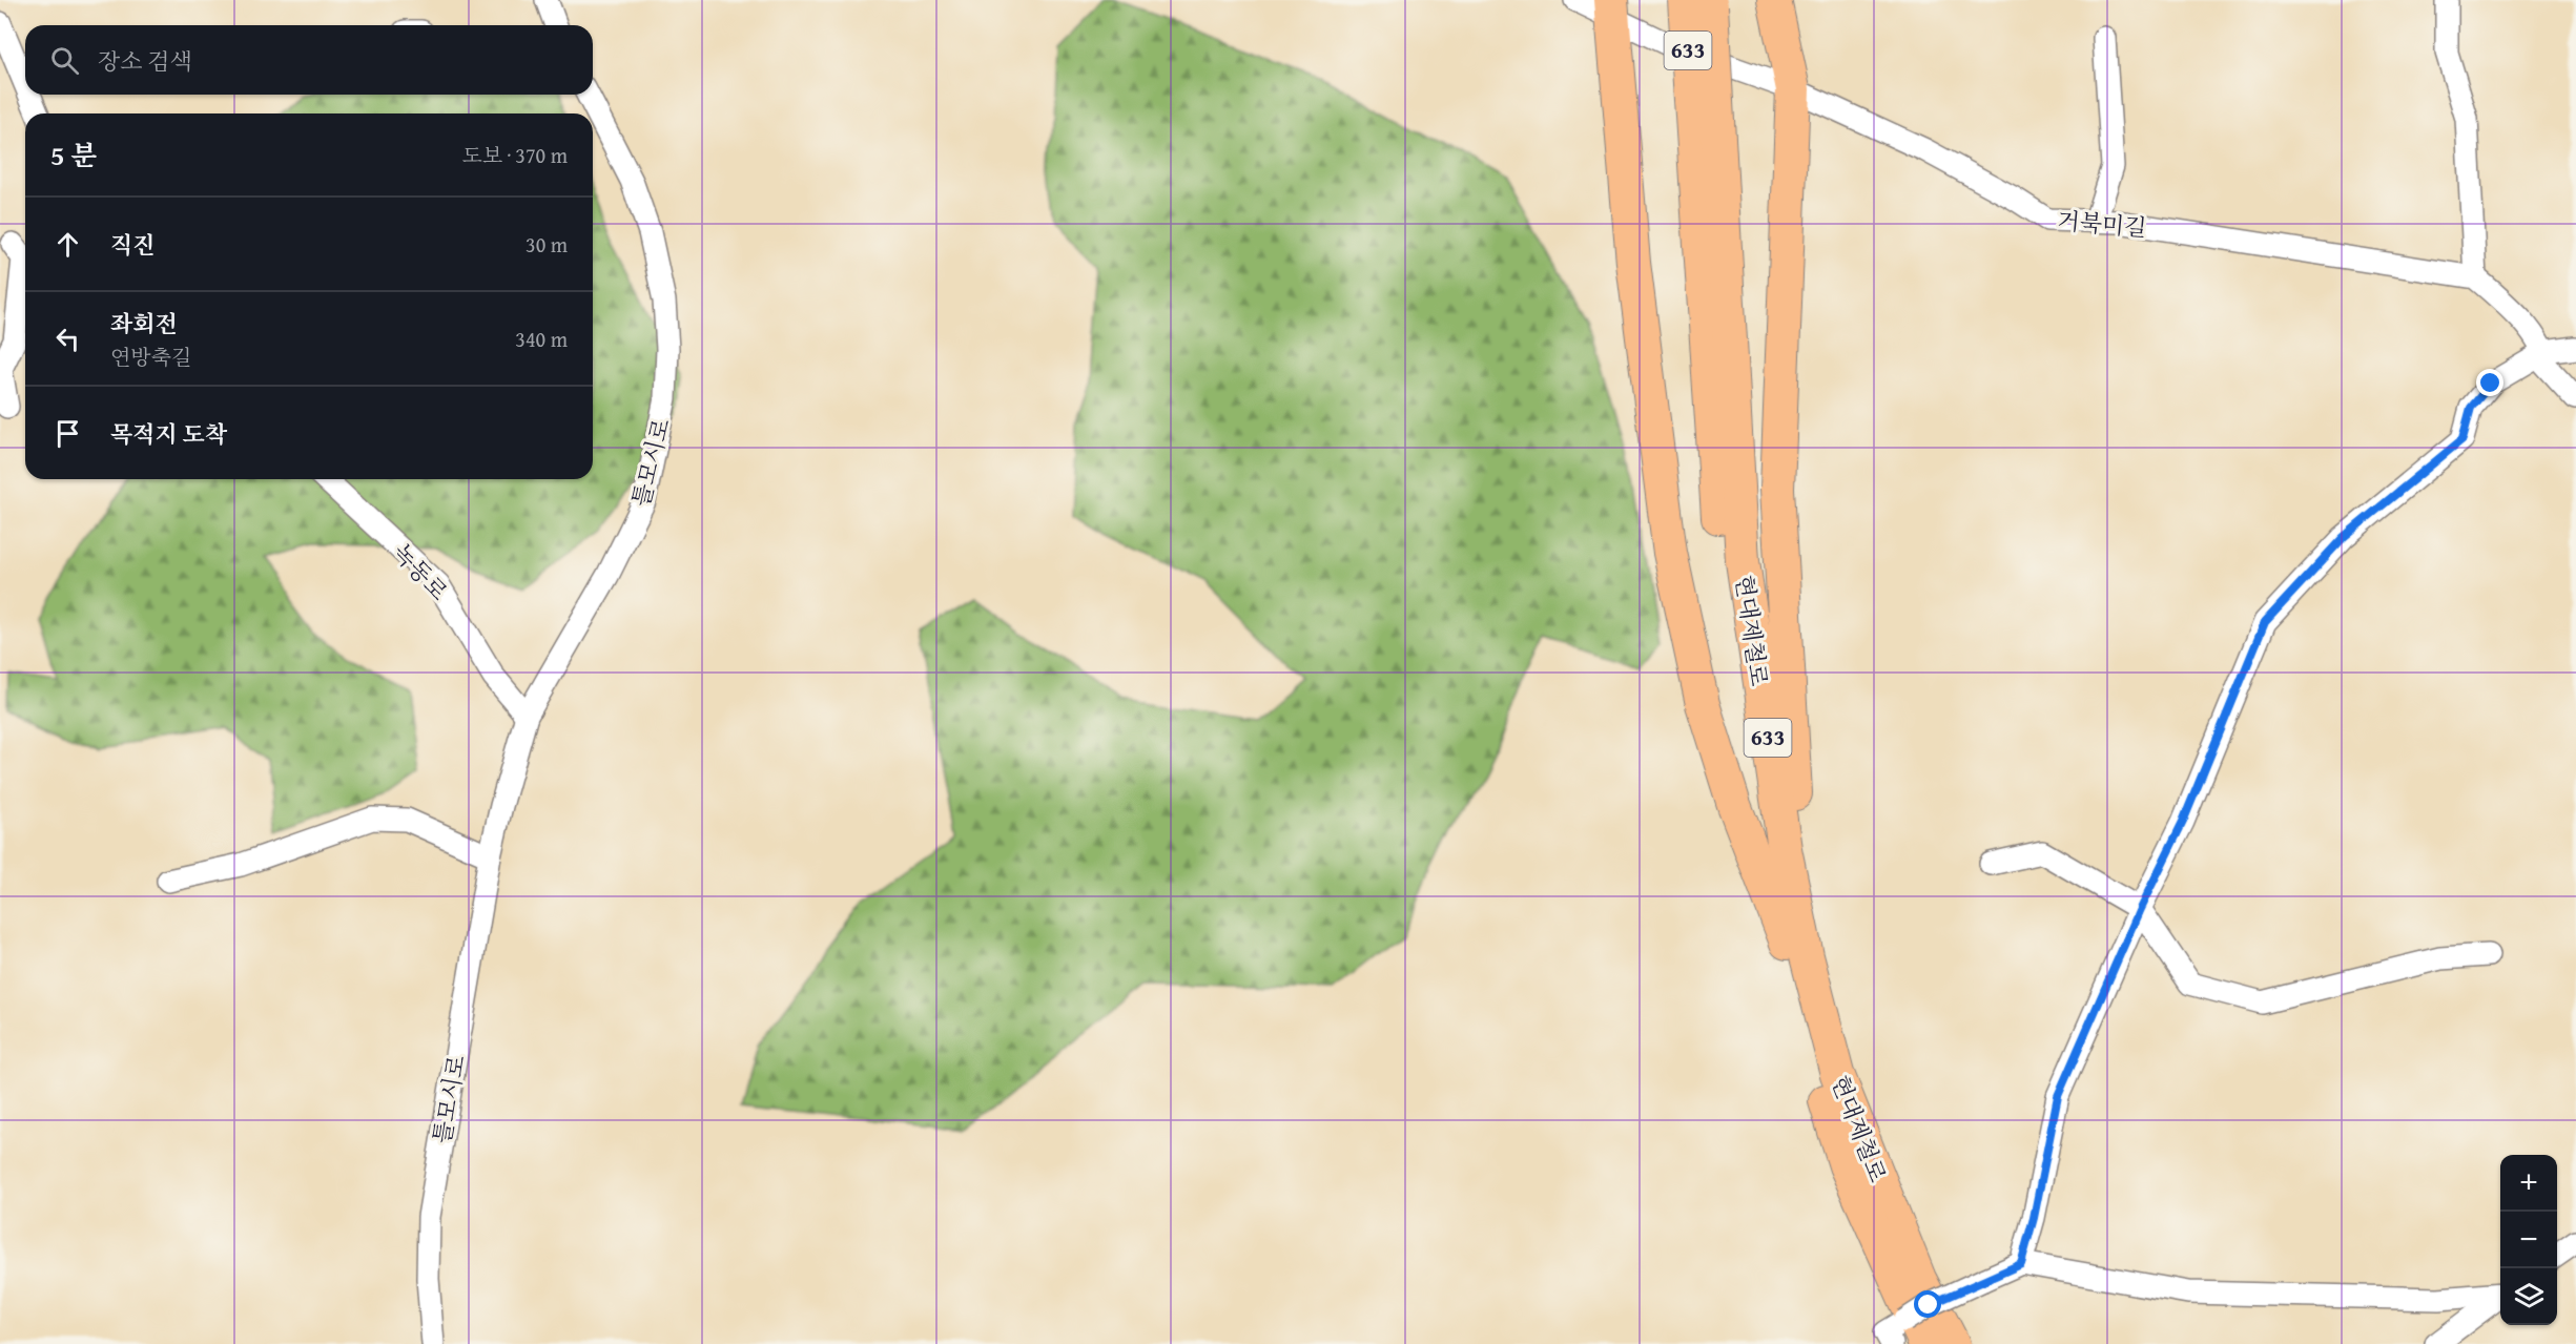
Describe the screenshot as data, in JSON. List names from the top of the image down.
{
  "streets": {
    "highway": ["633", "현대제철로"],
    "street": ["거북미길", "틀모시로", "녹동로"]
  },
  "crossings": [
    ["틀모시로", "녹동로"]
  ],
  "page": {
    "search": "장소 검색",
    "heading": ["5 분", "도보 · 370 m"],
    "list": [
      ["직진", "30 m"],
      ["좌회전", "연방축길", "340 m"],
      "목적지 도착"
    ],
    "map_buttons": ["+", "−"]
  }
}
